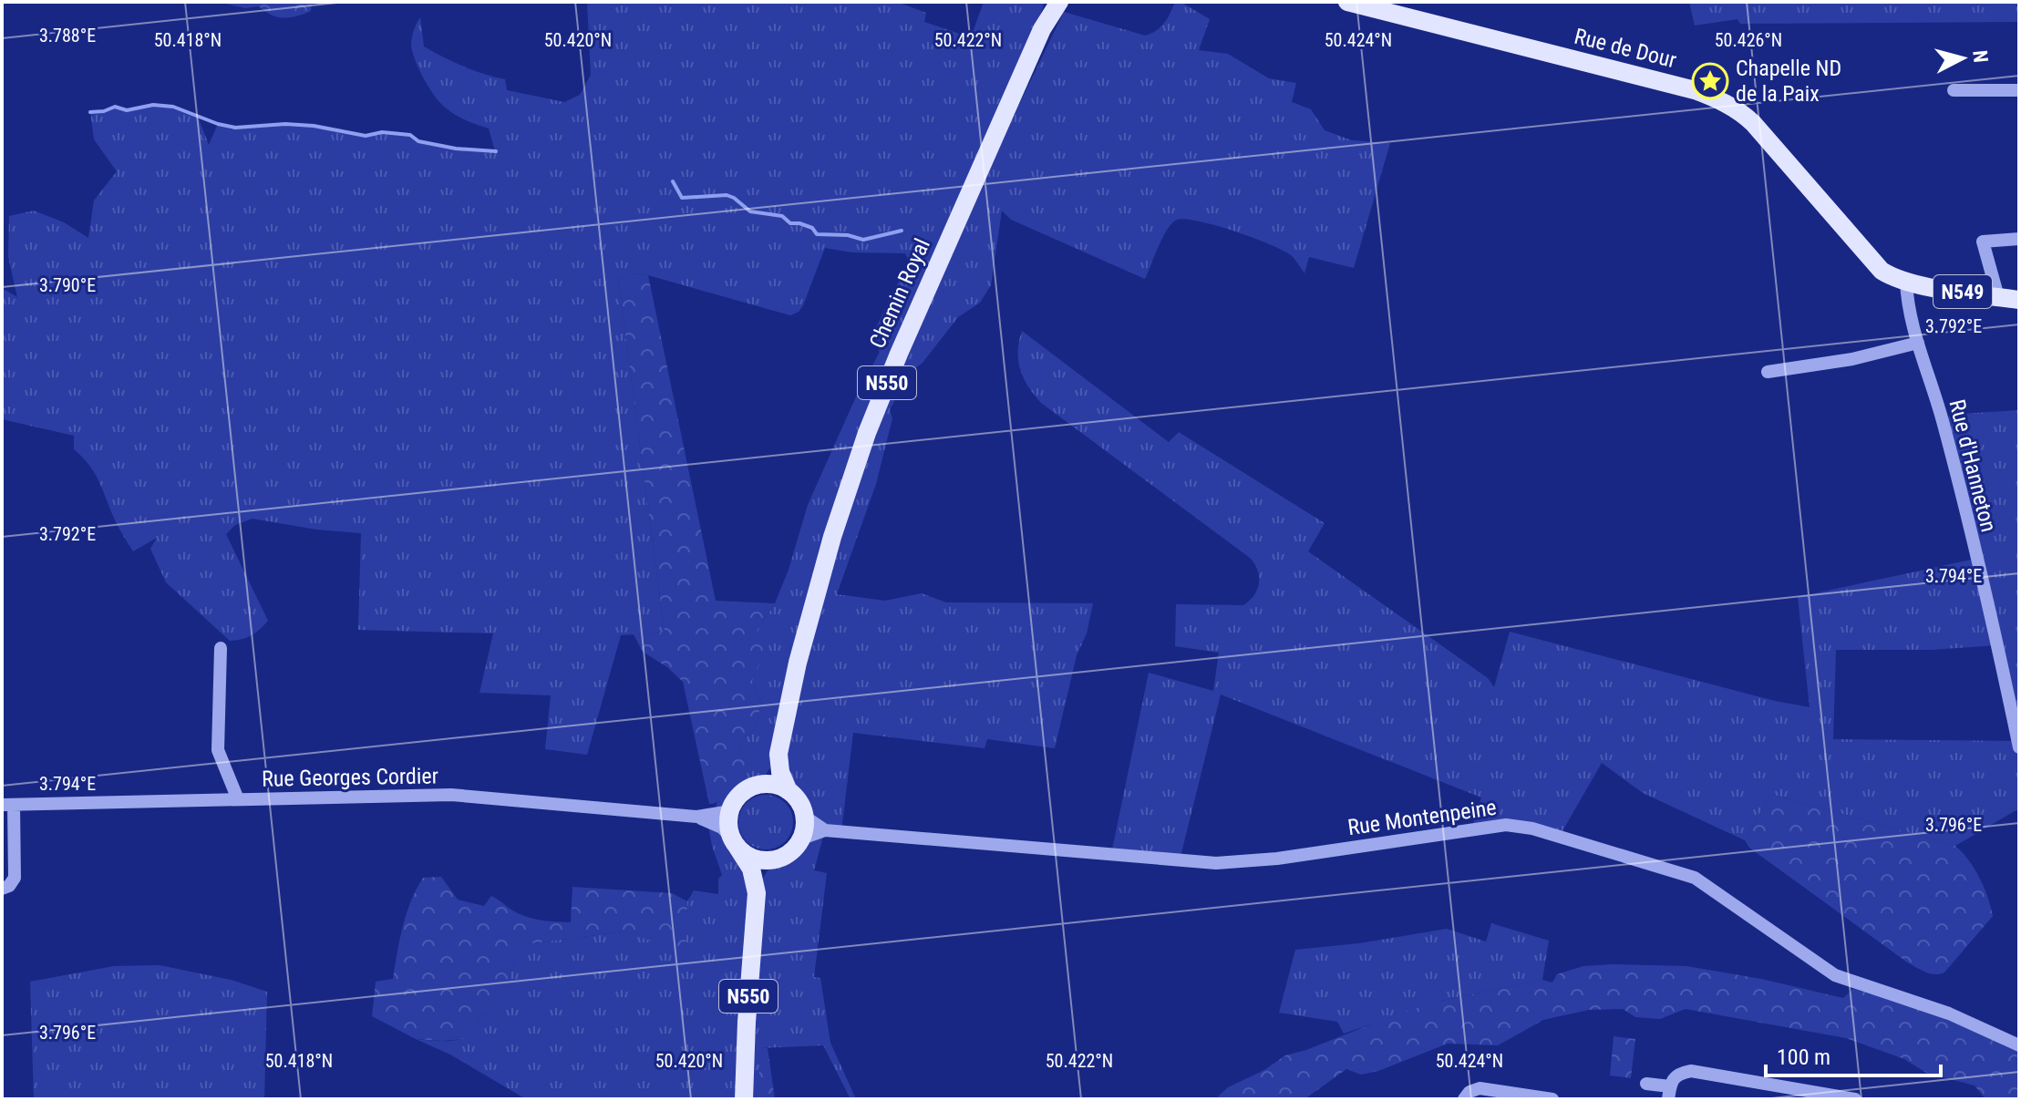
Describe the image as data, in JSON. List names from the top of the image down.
{
  "streets": {
    "main road": [
      "Rue de Dour",
      "N549",
      "Chemin Royal",
      "N550"
    ],
    "street": ["Rue d'Hanneton", "Rue Georges Cordier", "Rue Montenpeine"]
  },
  "crossings": [
    ["Rue de Dour", "N549"],
    ["Rue de Dour", "Rue d'Hanneton"],
    ["N549", "Rue d'Hanneton"],
    ["Chemin Royal", "N550"],
    ["Chemin Royal", "Rue Georges Cordier"],
    ["Chemin Royal", "Rue Montenpeine"],
    ["N550", "Rue Georges Cordier"],
    ["N550", "Rue Montenpeine"],
    ["Rue Georges Cordier", "Rue Montenpeine"]
  ],
  "places": {
    "place": ["Chapelle ND de la Paix"]
  },
  "scale_bar": "100 m",
  "north": "right",
  "coordinates": [
    "3.788°E",
    "50.418°N",
    "50.420°N",
    "50.422°N",
    "50.424°N",
    "50.426°N",
    "3.790°E",
    "3.792°E",
    "3.794°E",
    "3.796°E"
  ]
}
